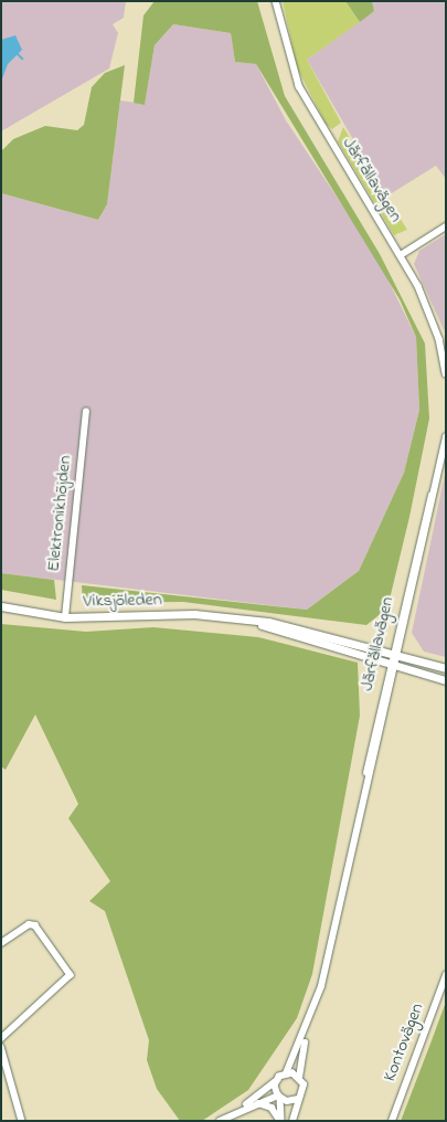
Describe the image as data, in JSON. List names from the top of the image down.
{
  "streets": {
    "main road": ["Viksjöleden"],
    "street": ["Järfällavägen", "Elektronikhöjden", "Kontovägen"]
  },
  "crossings": [
    ["Järfällavägen", "Viksjöleden"],
    ["Elektronikhöjden", "Viksjöleden"]
  ]
}
